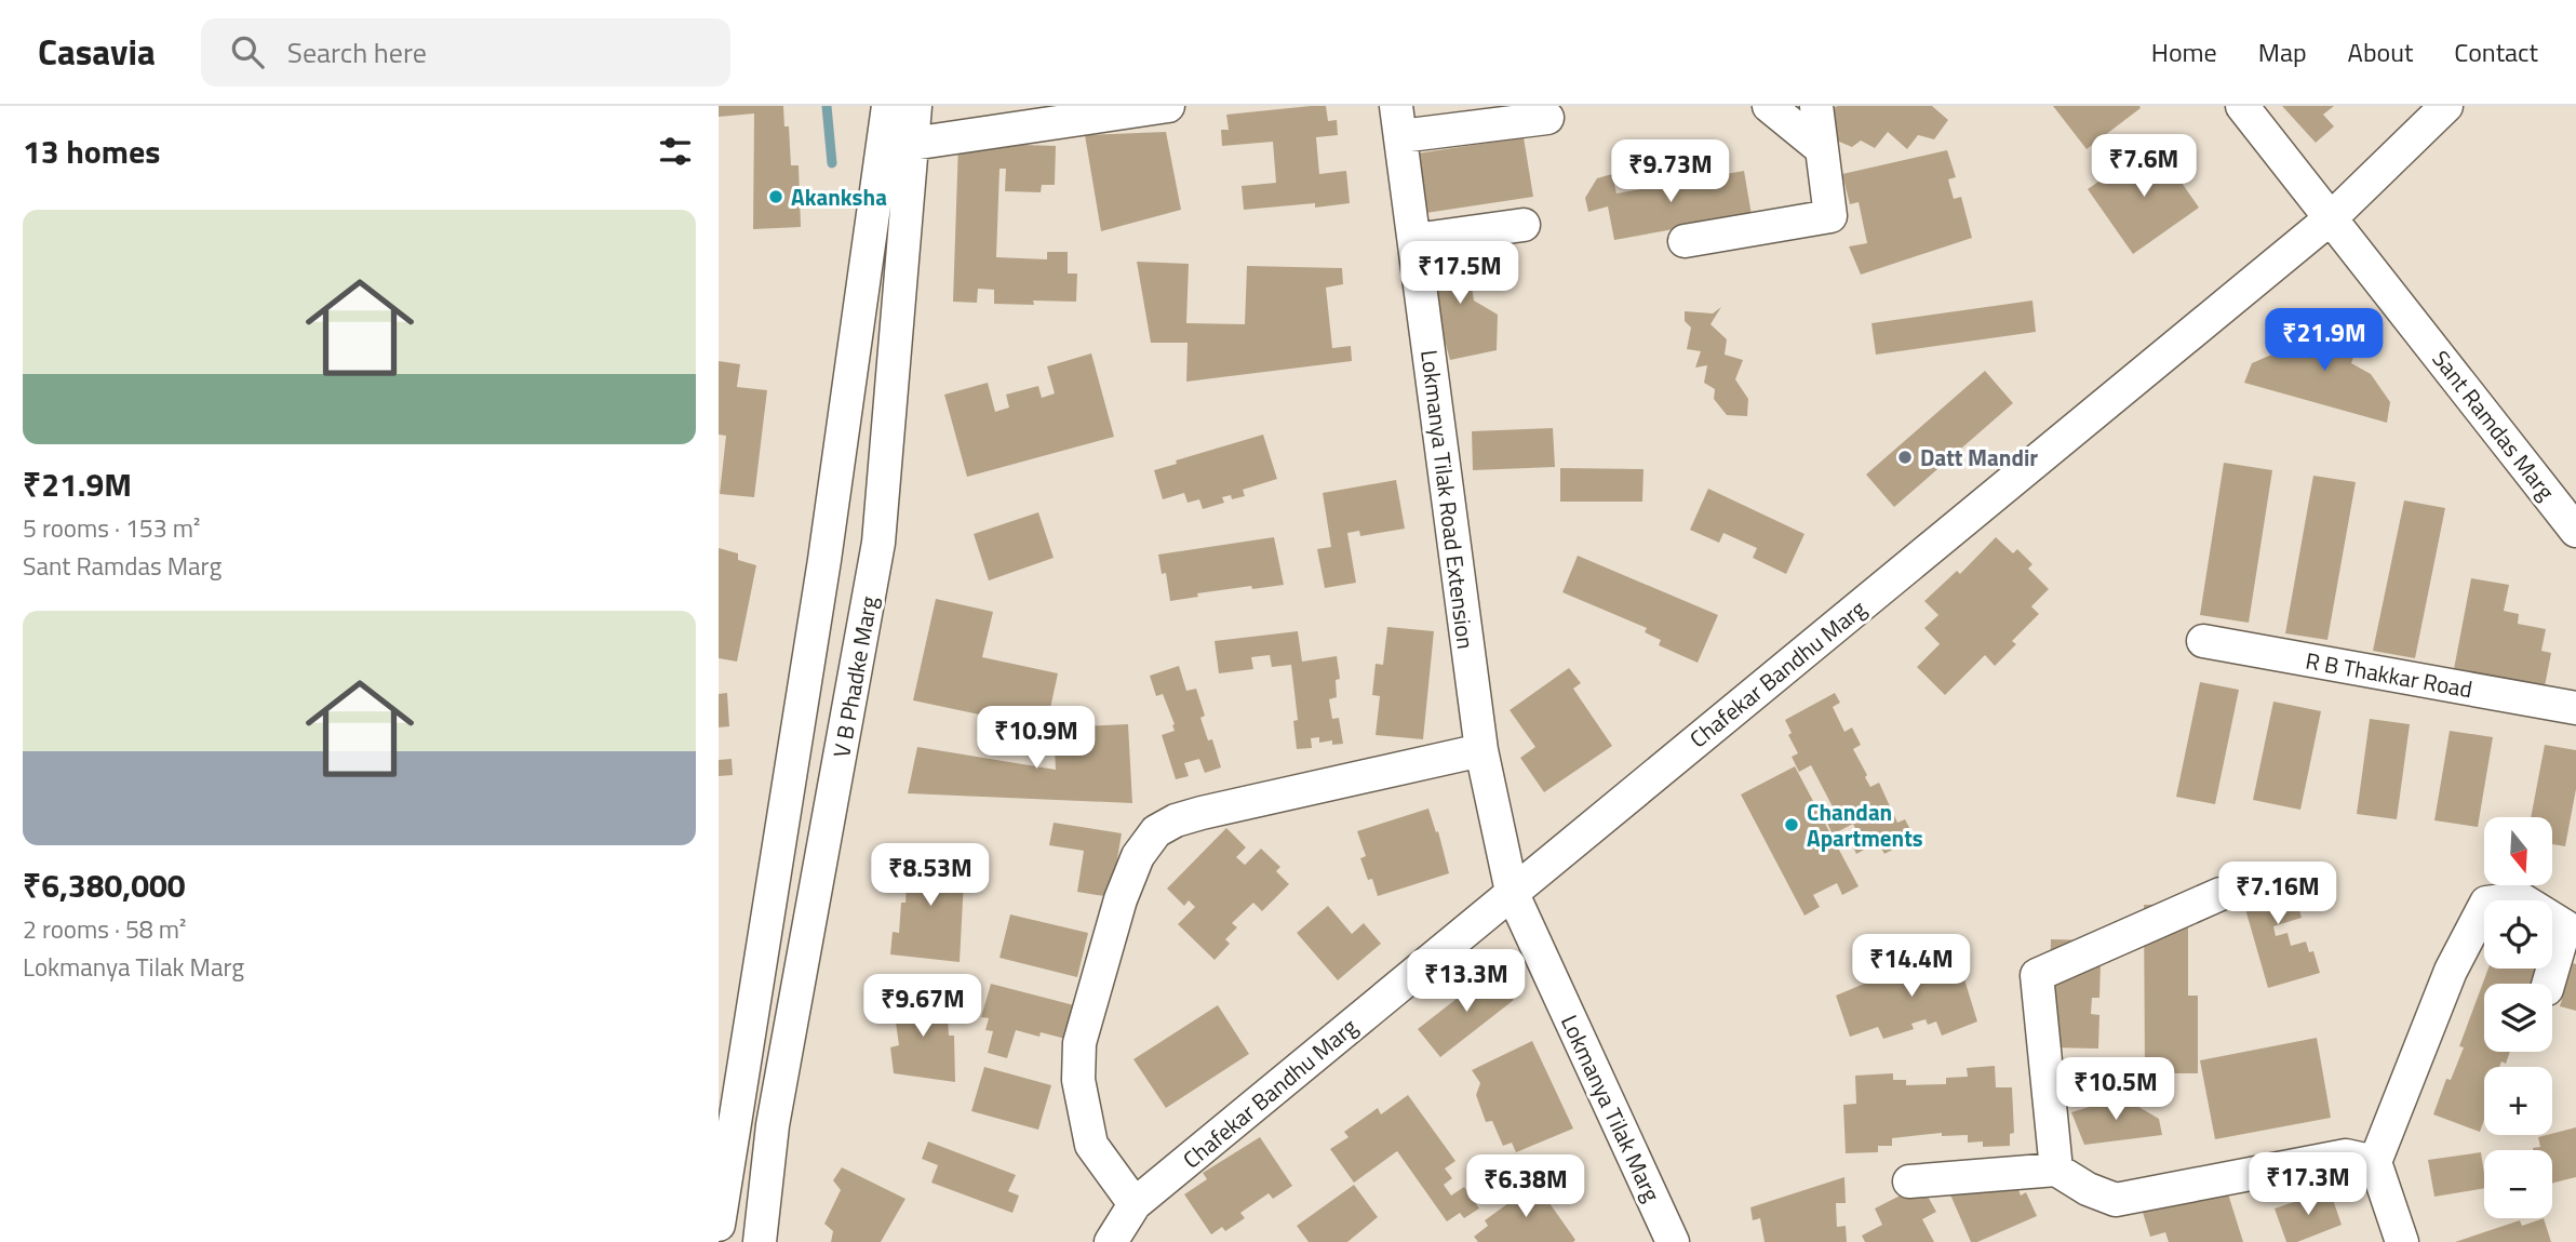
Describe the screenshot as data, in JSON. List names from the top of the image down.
{
  "streets": {
    "street": [
      "Sant Ramdas Marg",
      "Lokmanya Tilak Road Extension",
      "Chafekar Bandhu Marg",
      "R B Thakkar Road",
      "V B Phadke Marg",
      "Lokmanya Tilak Marg"
    ]
  },
  "crossings": [
    ["Sant Ramdas Marg", "Chafekar Bandhu Marg"],
    ["Lokmanya Tilak Road Extension", "Chafekar Bandhu Marg"],
    ["Lokmanya Tilak Road Extension", "Lokmanya Tilak Marg"],
    ["Chafekar Bandhu Marg", "Lokmanya Tilak Marg"]
  ],
  "places": ["Akanksha", "Datt Mandir", "Chandan Apartments"],
  "north": "bottom",
  "page": {
    "header": "Casavia",
    "search": "Search here",
    "nav": [
      "Home",
      "Map",
      "About",
      "Contact"
    ],
    "heading": "13 homes",
    "price": [
      "₹7.6M",
      "₹9.73M",
      "₹17.5M",
      "₹21.9M",
      "₹10.9M",
      "₹8.53M",
      "₹7.16M",
      "₹14.4M",
      "₹13.3M",
      "₹9.67M",
      "₹10.5M",
      "₹17.3M",
      "₹6.38M"
    ],
    "list": [
      {
        "name": "₹21.9M",
        "note": "5 rooms · 153 m² · Sant Ramdas Marg"
      },
      {
        "name": "₹6,380,000",
        "note": "2 rooms · 58 m² · Lokmanya Tilak Marg"
      }
    ],
    "map_buttons": ["+", "−"]
  }
}
